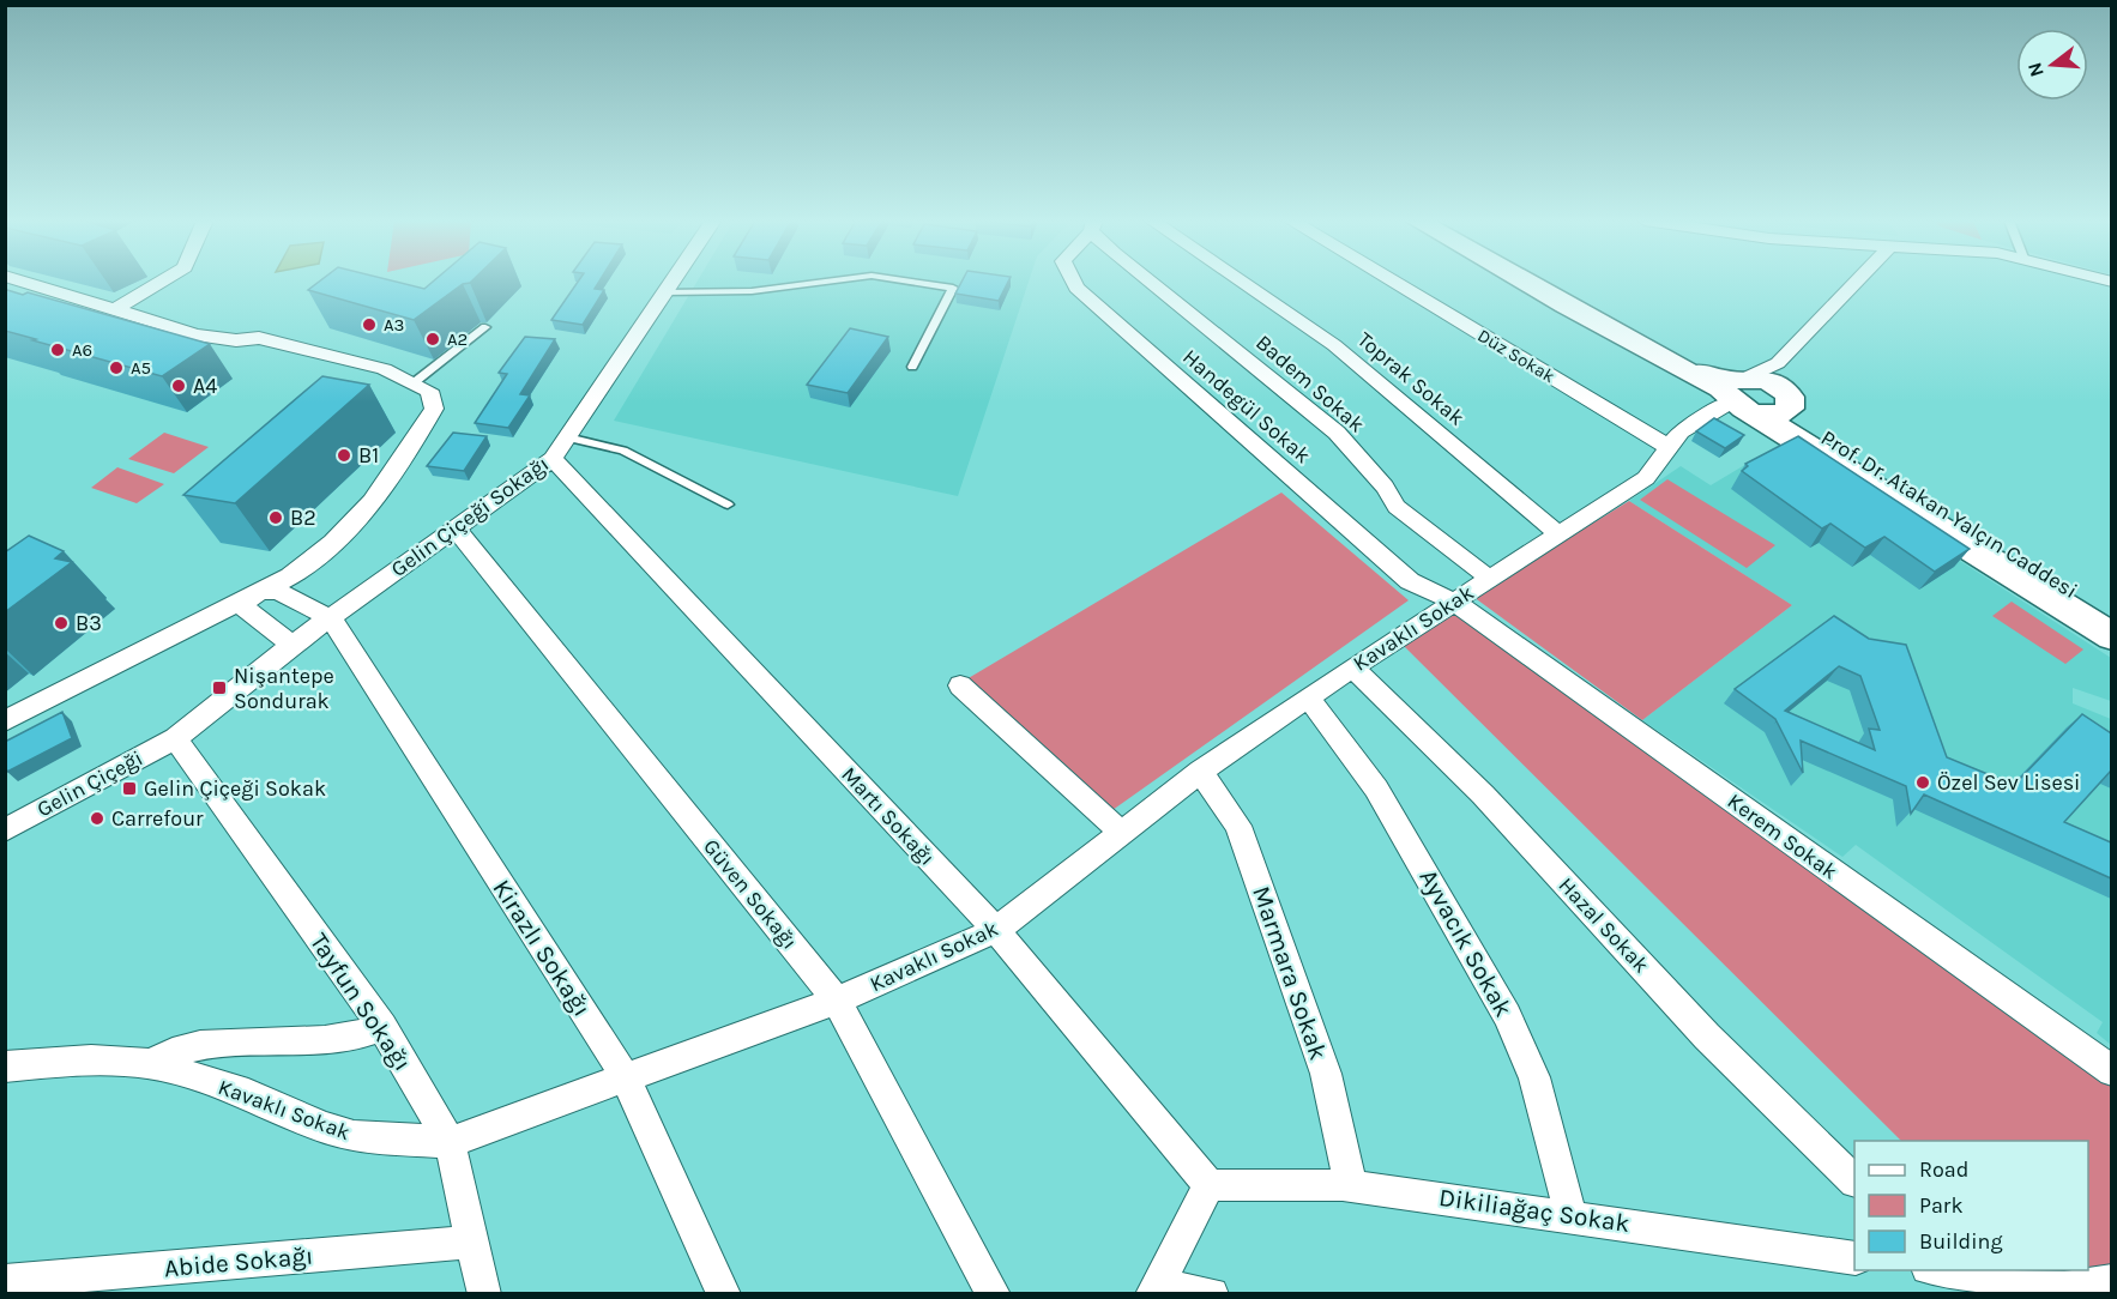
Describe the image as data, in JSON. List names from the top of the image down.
{
  "streets": {
    "main road": ["Prof. Dr. Atakan Yalçın Caddesi"],
    "street": [
      "Düz Sokak",
      "Toprak Sokak",
      "Badem Sokak",
      "Handegül Sokak",
      "Gelin Çiçeği Sokağı",
      "Kavaklı Sokak",
      "Gelin Çiçeği",
      "Martı Sokağı",
      "Kerem Sokak",
      "Güven Sokağı",
      "Hazal Sokak",
      "Ayvacık Sokak",
      "Kirazlı Sokağı",
      "Marmara Sokak",
      "Tayfun Sokağı",
      "Dikiliağaç Sokak",
      "Abide Sokağı"
    ]
  },
  "crossings": [
    ["Düz Sokak", "Kavaklı Sokak"],
    ["Toprak Sokak", "Kavaklı Sokak"],
    ["Badem Sokak", "Kavaklı Sokak"],
    ["Handegül Sokak", "Kavaklı Sokak"],
    ["Handegül Sokak", "Kerem Sokak"],
    ["Prof. Dr. Atakan Yalçın Caddesi", "Kavaklı Sokak"],
    ["Gelin Çiçeği Sokağı", "Gelin Çiçeği"],
    ["Gelin Çiçeği Sokağı", "Martı Sokağı"],
    ["Gelin Çiçeği Sokağı", "Güven Sokağı"],
    ["Gelin Çiçeği Sokağı", "Kirazlı Sokağı"],
    ["Gelin Çiçeği Sokağı", "Tayfun Sokağı"],
    ["Kavaklı Sokak", "Martı Sokağı"],
    ["Kavaklı Sokak", "Kerem Sokak"],
    ["Kavaklı Sokak", "Güven Sokağı"],
    ["Kavaklı Sokak", "Hazal Sokak"],
    ["Kavaklı Sokak", "Ayvacık Sokak"],
    ["Kavaklı Sokak", "Kirazlı Sokağı"],
    ["Kavaklı Sokak", "Marmara Sokak"],
    ["Kavaklı Sokak", "Tayfun Sokağı"],
    ["Gelin Çiçeği", "Tayfun Sokağı"],
    ["Martı Sokağı", "Dikiliağaç Sokak"],
    ["Ayvacık Sokak", "Dikiliağaç Sokak"],
    ["Marmara Sokak", "Dikiliağaç Sokak"],
    ["Tayfun Sokağı", "Abide Sokağı"]
  ],
  "places": {
    "other": [
      "A3",
      "A2",
      "A6",
      "A5",
      "A4",
      "B1",
      "B2",
      "B3",
      "Özel Sev Lisesi",
      "Carrefour"
    ],
    "transit": ["Nişantepe Sondurak", "Gelin Çiçeği Sokak"]
  },
  "legend": ["Road", "Park", "Building"],
  "north": "left"
}
